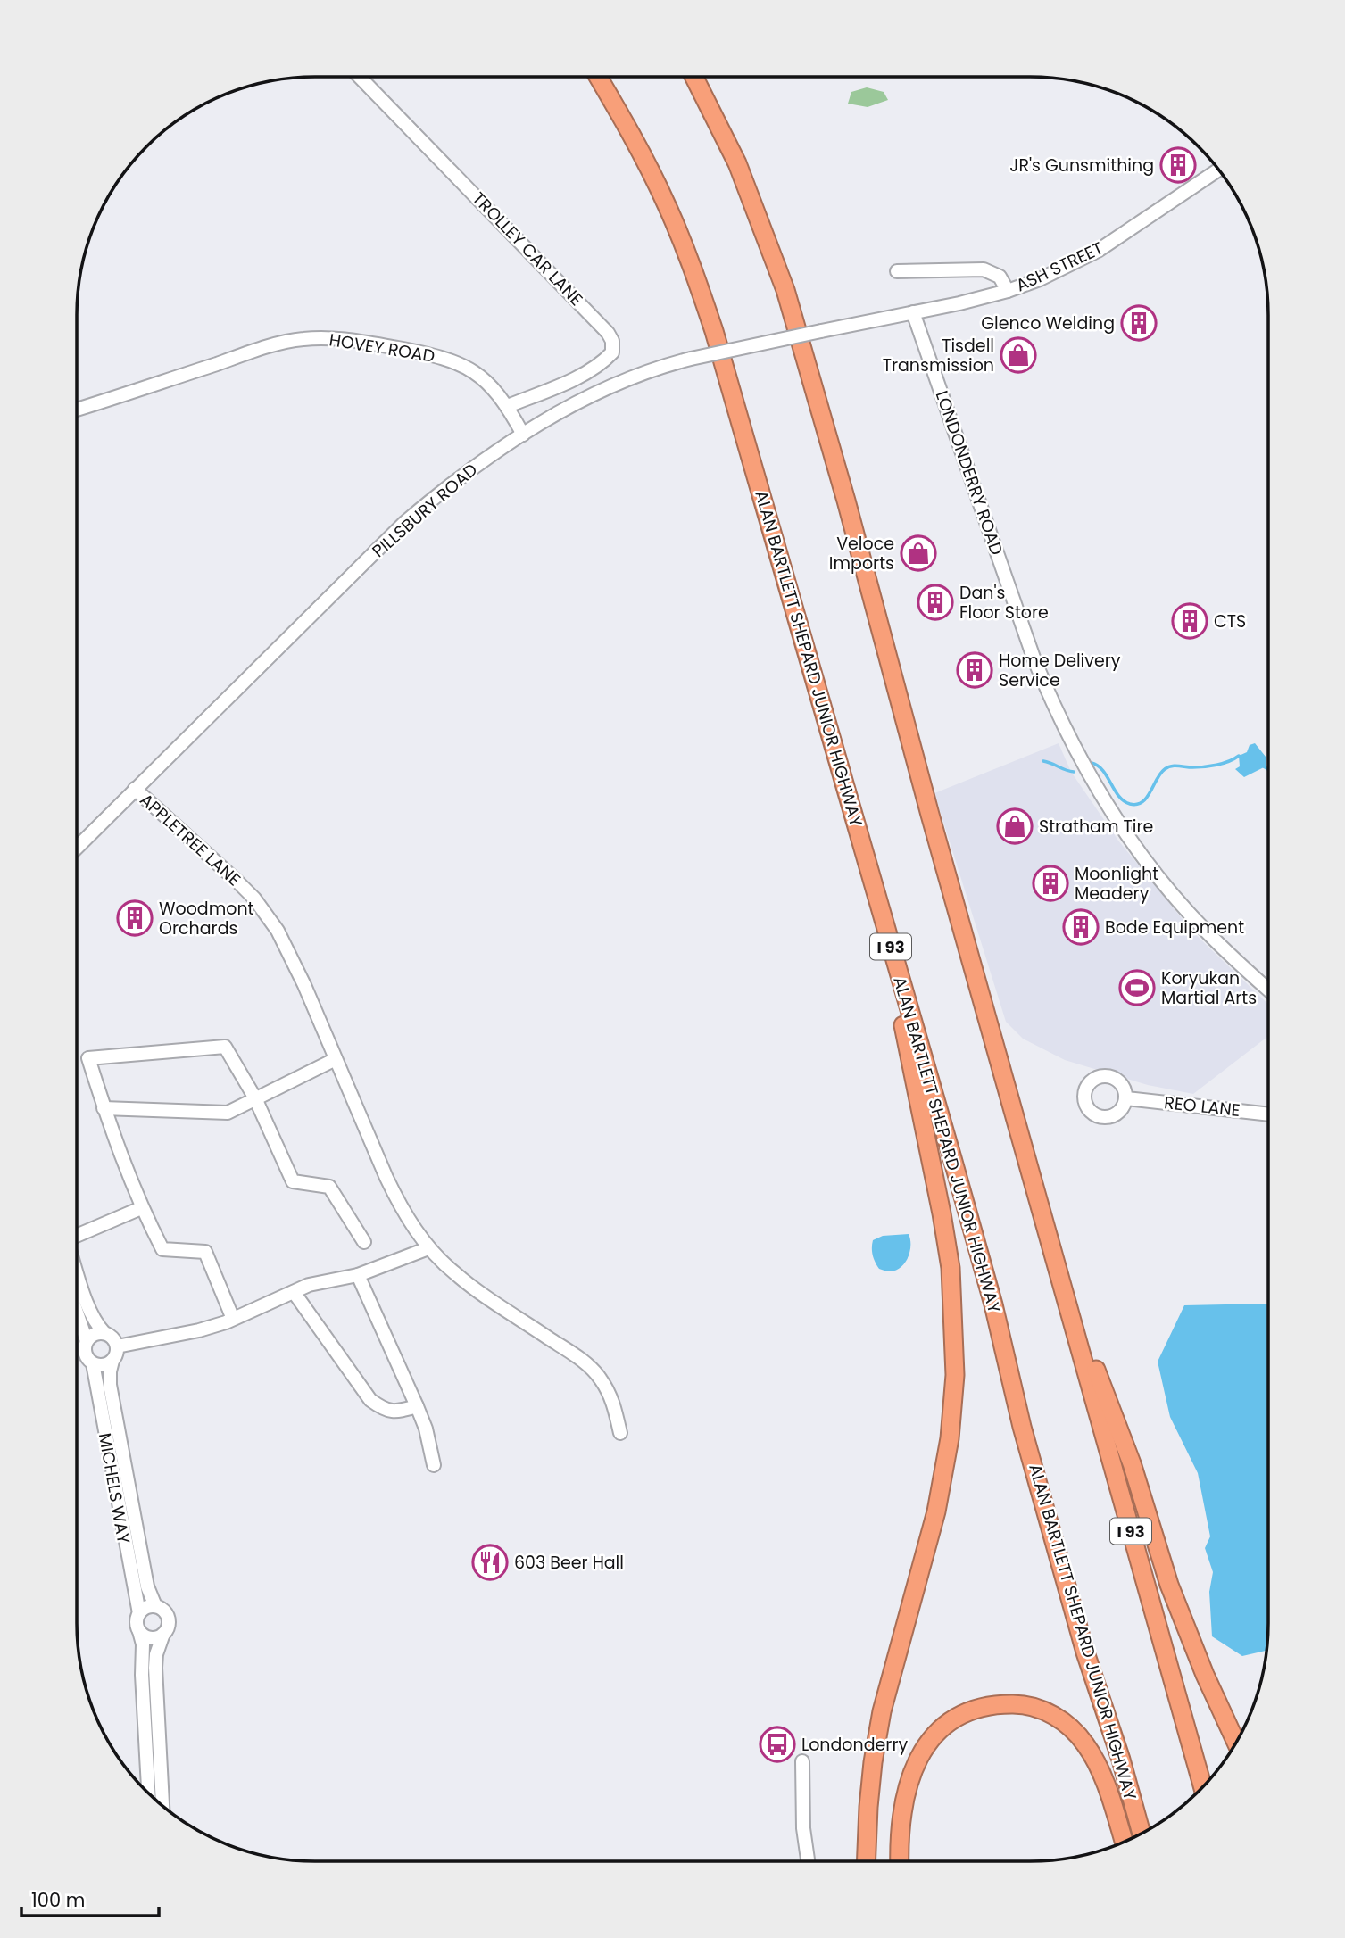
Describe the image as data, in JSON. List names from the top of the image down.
{
  "streets": {
    "highway": ["ALAN BARTLETT SHEPARD JUNIOR HIGHWAY", "I 93"],
    "street": [
      "TROLLEY CAR LANE",
      "ASH STREET",
      "HOVEY ROAD",
      "LONDONDERRY ROAD",
      "PILLSBURY ROAD",
      "APPLETREE LANE",
      "REO LANE",
      "MICHELS WAY"
    ]
  },
  "crossings": [
    ["TROLLEY CAR LANE", "HOVEY ROAD"],
    ["ASH STREET", "LONDONDERRY ROAD"],
    ["ASH STREET", "PILLSBURY ROAD"],
    ["HOVEY ROAD", "PILLSBURY ROAD"],
    ["LONDONDERRY ROAD", "PILLSBURY ROAD"],
    ["PILLSBURY ROAD", "APPLETREE LANE"]
  ],
  "places": {
    "building": [
      "JR's Gunsmithing",
      "Glenco Welding",
      "Dan's Floor Store",
      "CTS",
      "Home Delivery Service",
      "Moonlight Meadery",
      "Woodmont Orchards",
      "Bode Equipment"
    ],
    "shop": ["Tisdell Transmission", "Veloce Imports", "Stratham Tire"],
    "sports": ["Koryukan Martial Arts"],
    "restaurant": ["603 Beer Hall"],
    "bus stop": ["Londonderry"]
  },
  "scale_bar": "100 m"
}
